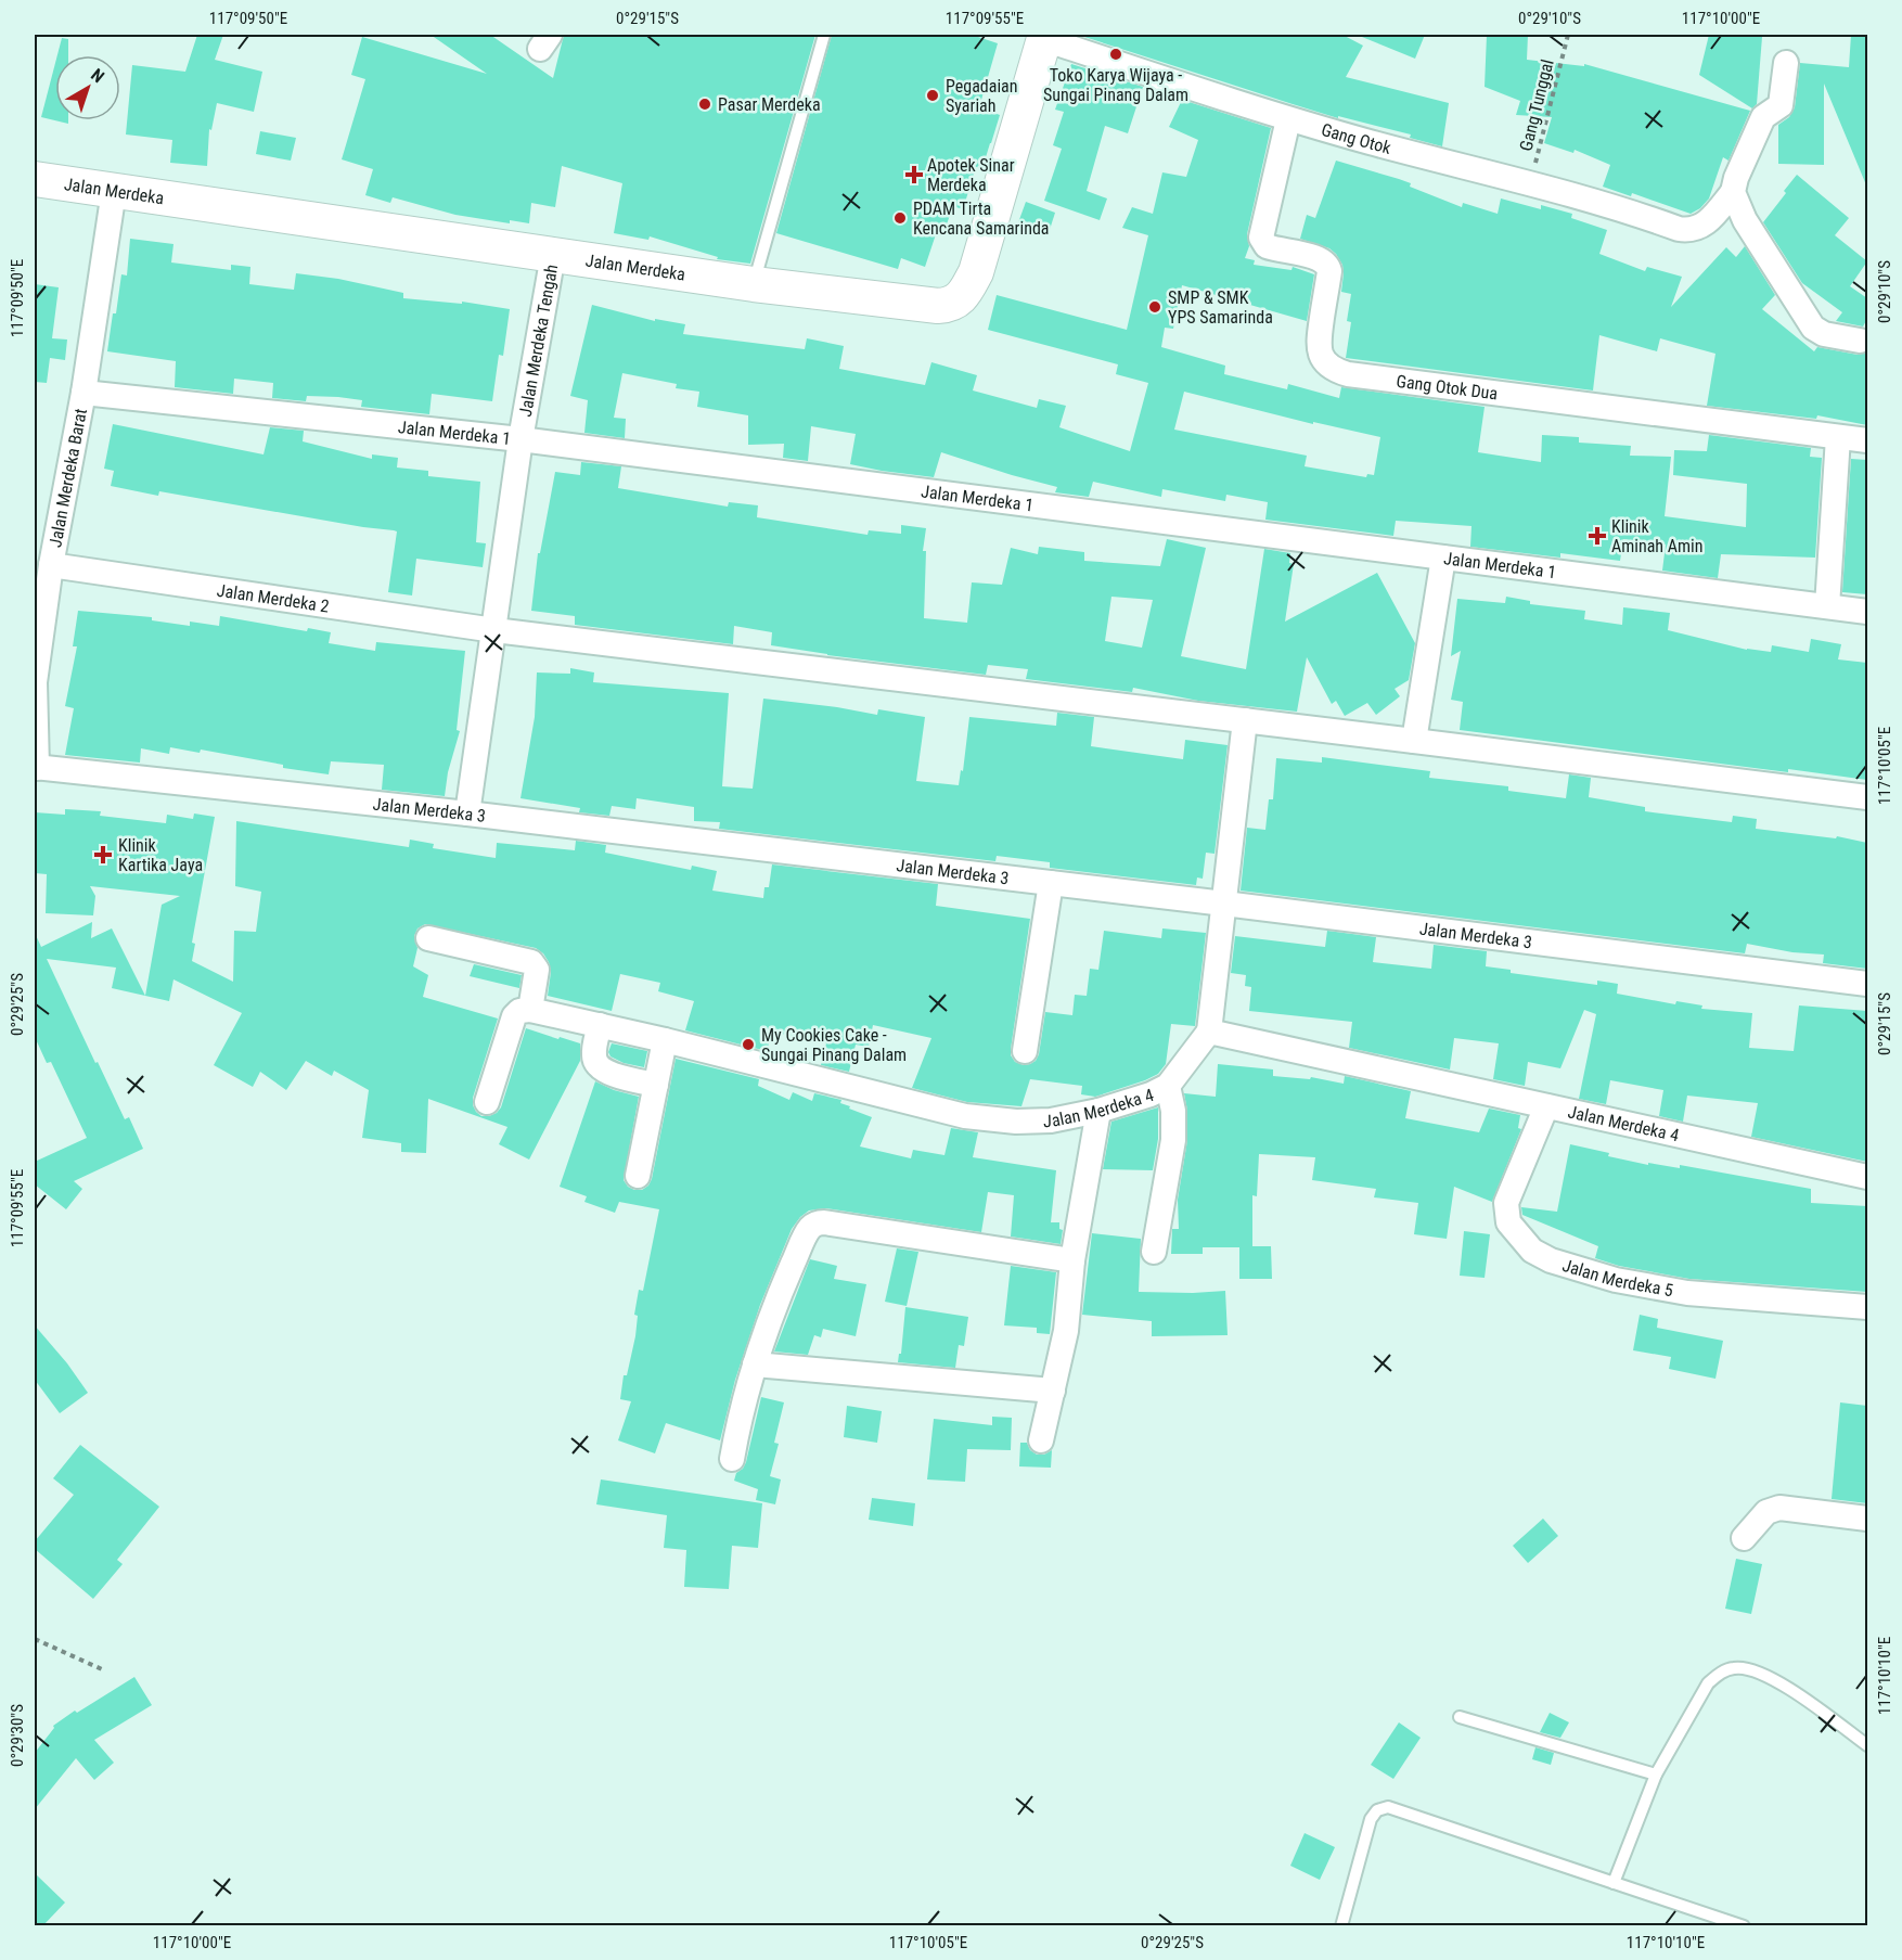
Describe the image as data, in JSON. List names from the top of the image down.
{
  "streets": {
    "street": [
      "Gang Otok",
      "Jalan Merdeka",
      "Jalan Merdeka Tengah",
      "Gang Otok Dua",
      "Jalan Merdeka 1",
      "Jalan Merdeka Barat",
      "Jalan Merdeka 2",
      "Jalan Merdeka 3",
      "Jalan Merdeka 4",
      "Jalan Merdeka 5"
    ],
    "path": ["Gang Tunggal"]
  },
  "crossings": [
    ["Gang Tunggal", "Gang Otok"],
    ["Gang Otok", "Jalan Merdeka"],
    ["Gang Otok", "Gang Otok Dua"],
    ["Jalan Merdeka", "Jalan Merdeka Tengah"],
    ["Jalan Merdeka", "Jalan Merdeka Barat"],
    ["Jalan Merdeka Tengah", "Jalan Merdeka 1"],
    ["Jalan Merdeka Tengah", "Jalan Merdeka 2"],
    ["Jalan Merdeka Tengah", "Jalan Merdeka 3"],
    ["Jalan Merdeka 1", "Jalan Merdeka Barat"],
    ["Jalan Merdeka Barat", "Jalan Merdeka 2"],
    ["Jalan Merdeka Barat", "Jalan Merdeka 3"],
    ["Jalan Merdeka 4", "Jalan Merdeka 5"]
  ],
  "places": {
    "other": [
      "Toko Karya Wijaya - Sungai Pinang Dalam",
      "Pegadaian Syariah",
      "Pasar Merdeka",
      "PDAM Tirta Kencana Samarinda",
      "SMP & SMK YPS Samarinda",
      "My Cookies Cake - Sungai Pinang Dalam"
    ],
    "health": ["Apotek Sinar Merdeka", "Klinik Aminah Amin", "Klinik Kartika Jaya"]
  },
  "north": "top right",
  "coordinates": [
    "117°09'50\"E",
    "0°29'15\"S",
    "117°09'55\"E",
    "0°29'10\"S",
    "117°10'00\"E",
    "117°10'05\"E",
    "0°29'25\"S",
    "117°10'10\"E",
    "0°29'30\"S"
  ]
}
